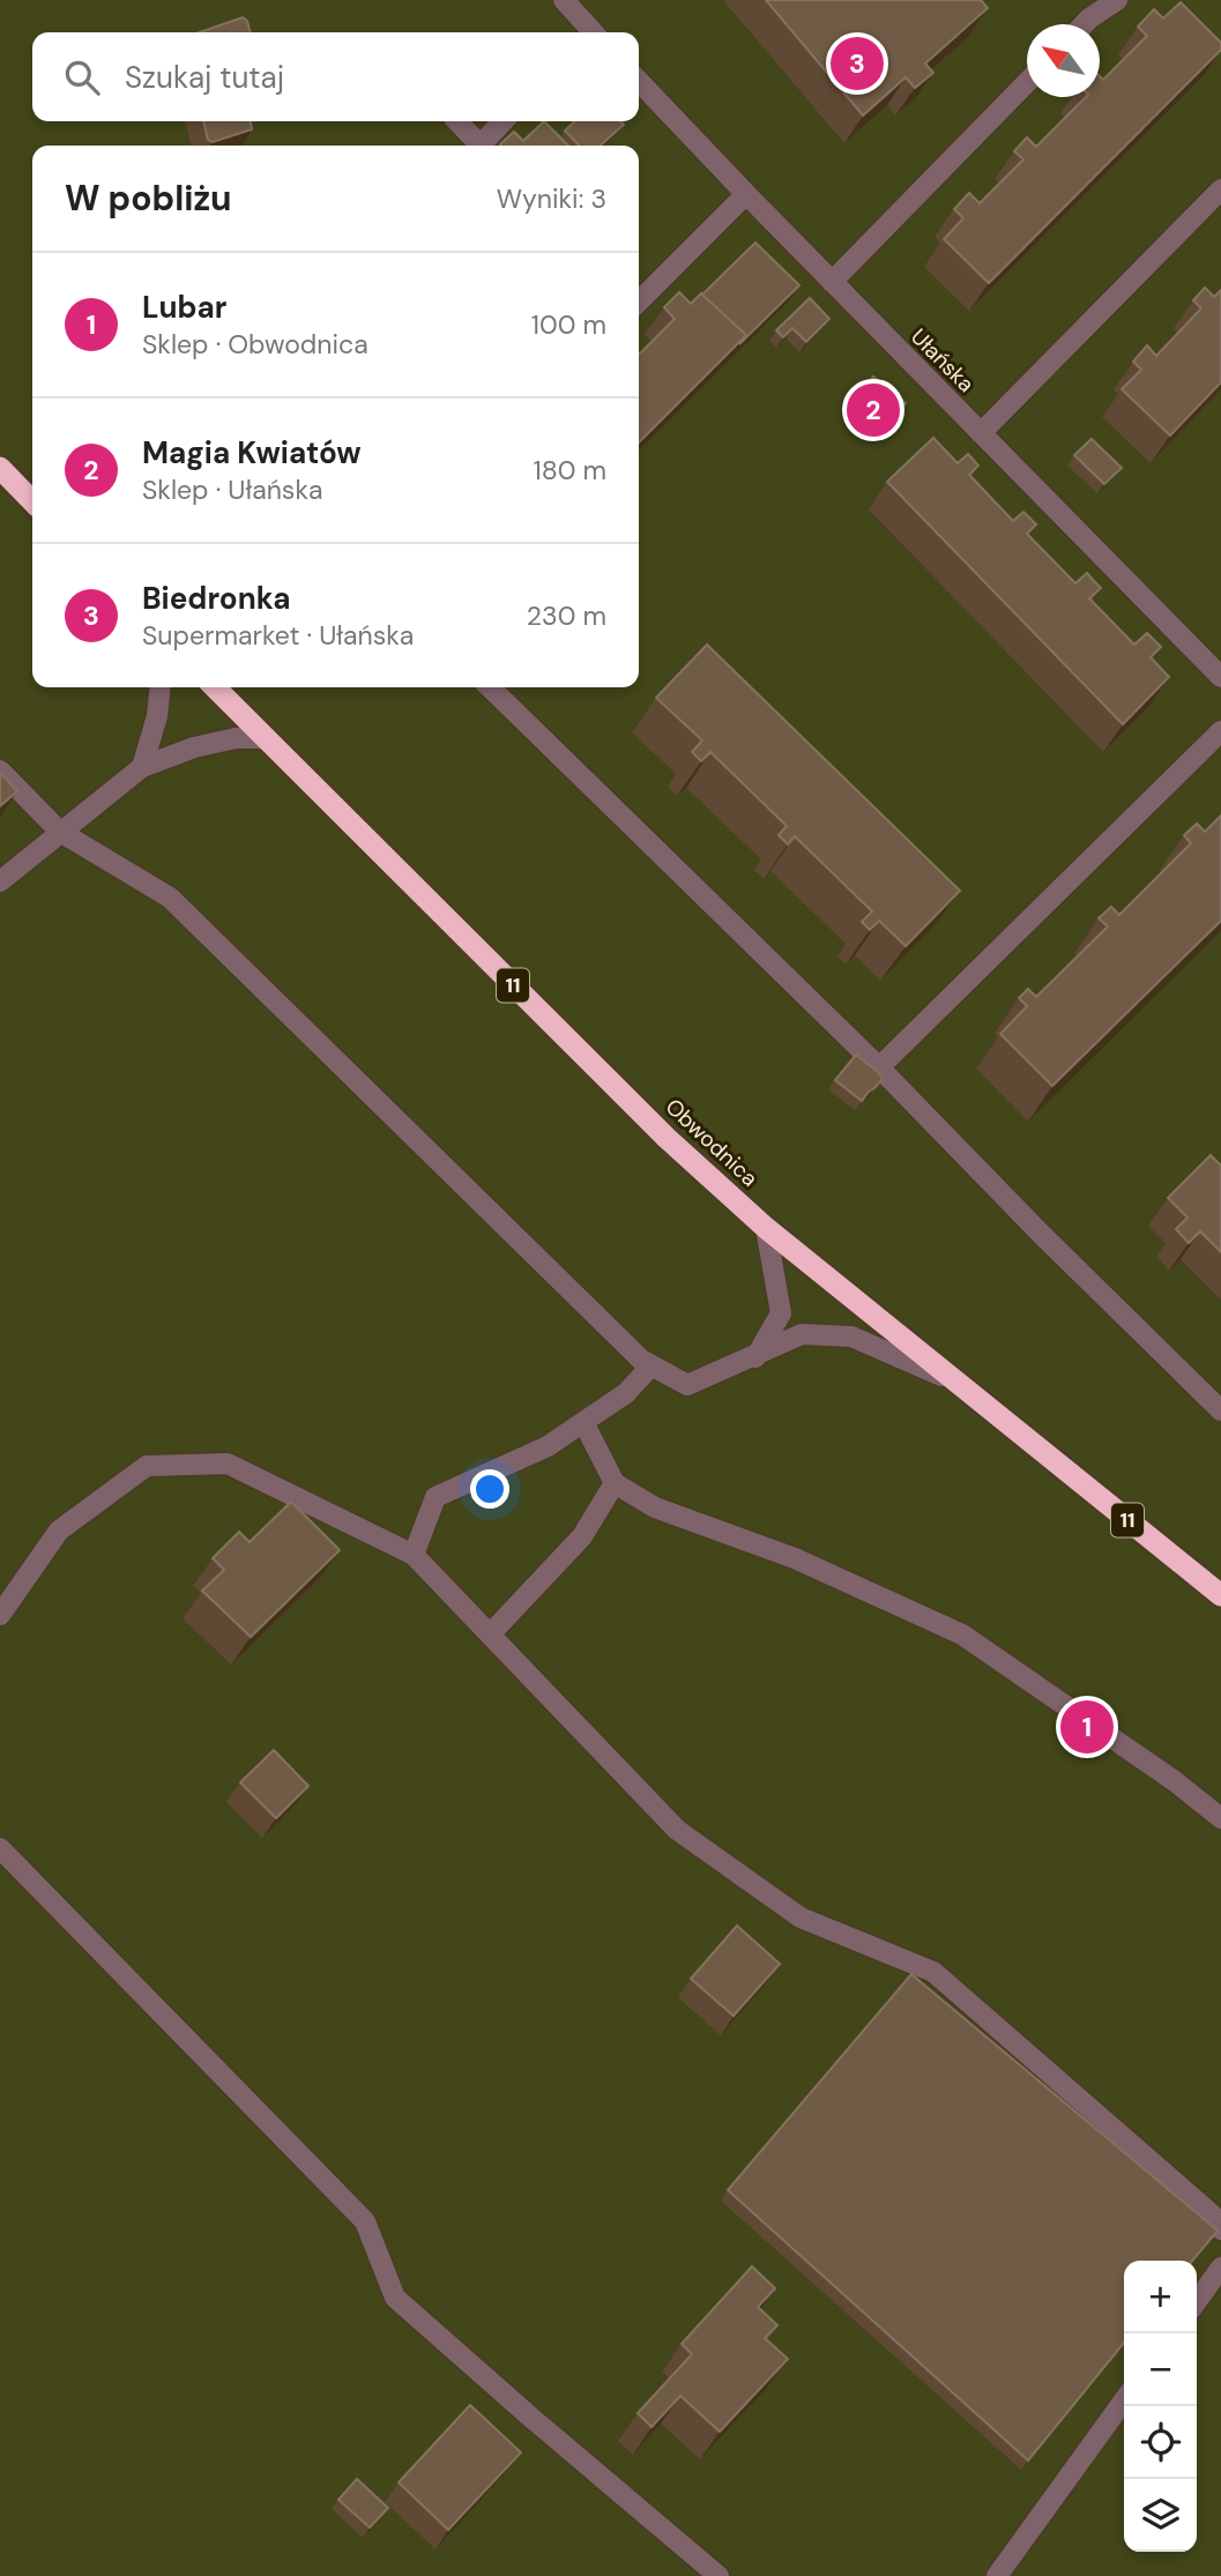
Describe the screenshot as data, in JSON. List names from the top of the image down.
{
  "streets": {
    "highway": ["11", "Obwodnica"],
    "street": ["Ułańska"]
  },
  "north": "top left",
  "page": {
    "pins": ["3", "2", "1"],
    "search": "Szukaj tutaj",
    "heading": ["W pobliżu", "Wyniki: 3"],
    "list": [
      {
        "mark": "1",
        "name": "Lubar",
        "note": "Sklep · Obwodnica",
        "value": "100 m"
      },
      {
        "mark": "2",
        "name": "Magia Kwiatów",
        "note": "Sklep · Ułańska",
        "value": "180 m"
      },
      {
        "mark": "3",
        "name": "Biedronka",
        "note": "Supermarket · Ułańska",
        "value": "230 m"
      }
    ],
    "map_buttons": ["+", "−"]
  }
}
